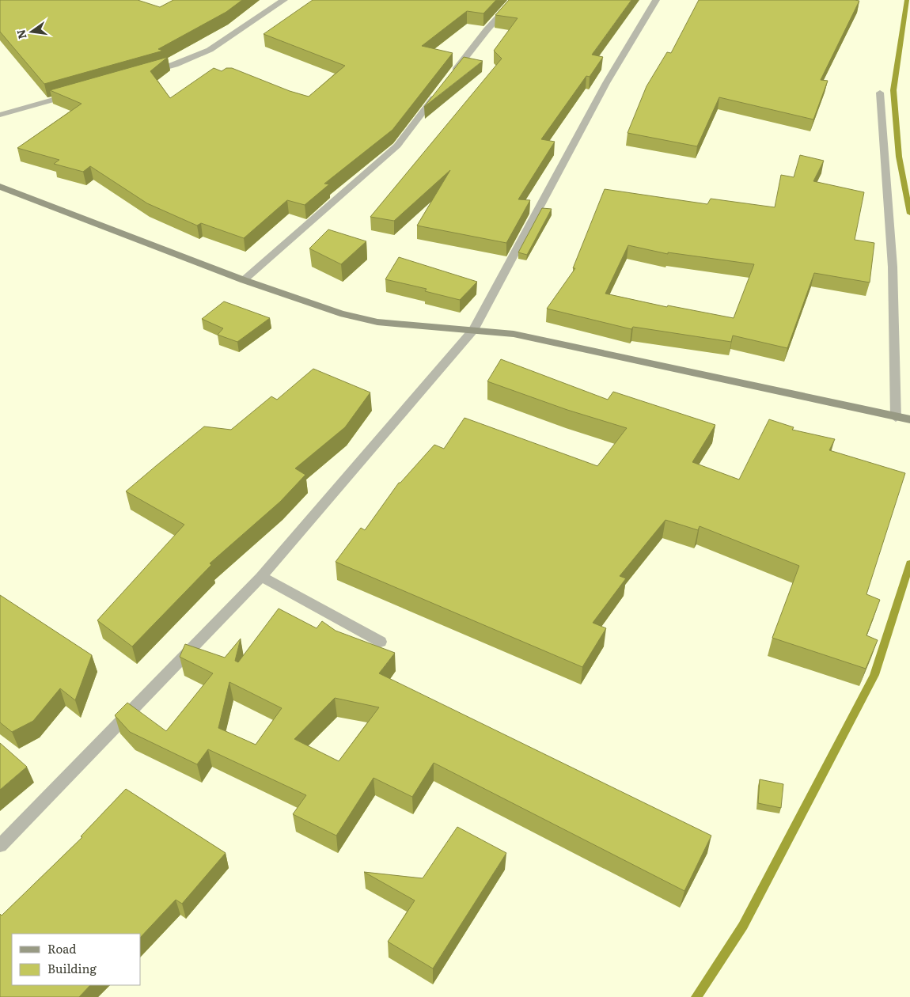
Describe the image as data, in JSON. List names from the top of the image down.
{
  "legend": ["Road", "Building"],
  "north": "left"
}
